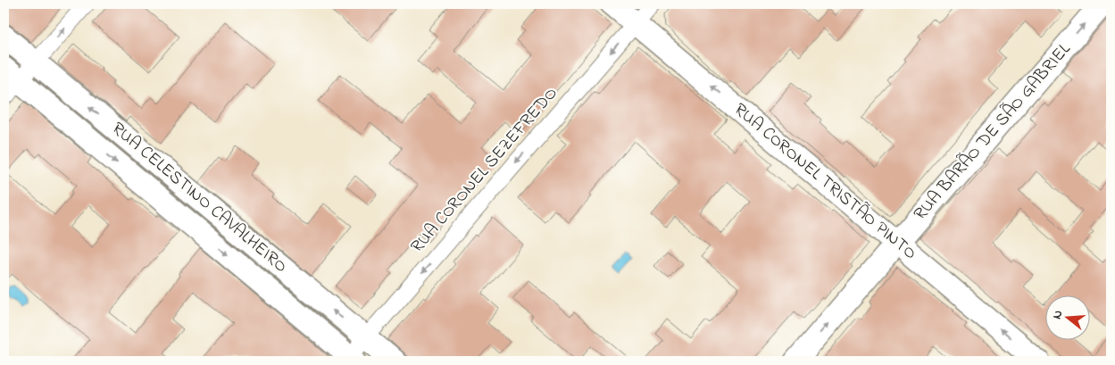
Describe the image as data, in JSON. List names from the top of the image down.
{
  "streets": {
    "main road": ["RUA BARÃO DE SÃO GABRIEL", "RUA CORONEL TRISTÃO PINTO", "RUA CELESTINO CAVALHEIRO"],
    "street": ["RUA CORONEL SEZEFREDO"]
  },
  "crossings": [
    ["RUA BARÃO DE SÃO GABRIEL", "RUA CORONEL TRISTÃO PINTO"],
    ["RUA CORONEL SEZEFREDO", "RUA CORONEL TRISTÃO PINTO"],
    ["RUA CORONEL SEZEFREDO", "RUA CELESTINO CAVALHEIRO"]
  ],
  "one_way": ["RUA BARÃO DE SÃO GABRIEL", "RUA CORONEL SEZEFREDO", "RUA CORONEL TRISTÃO PINTO"],
  "north": "left"
}
